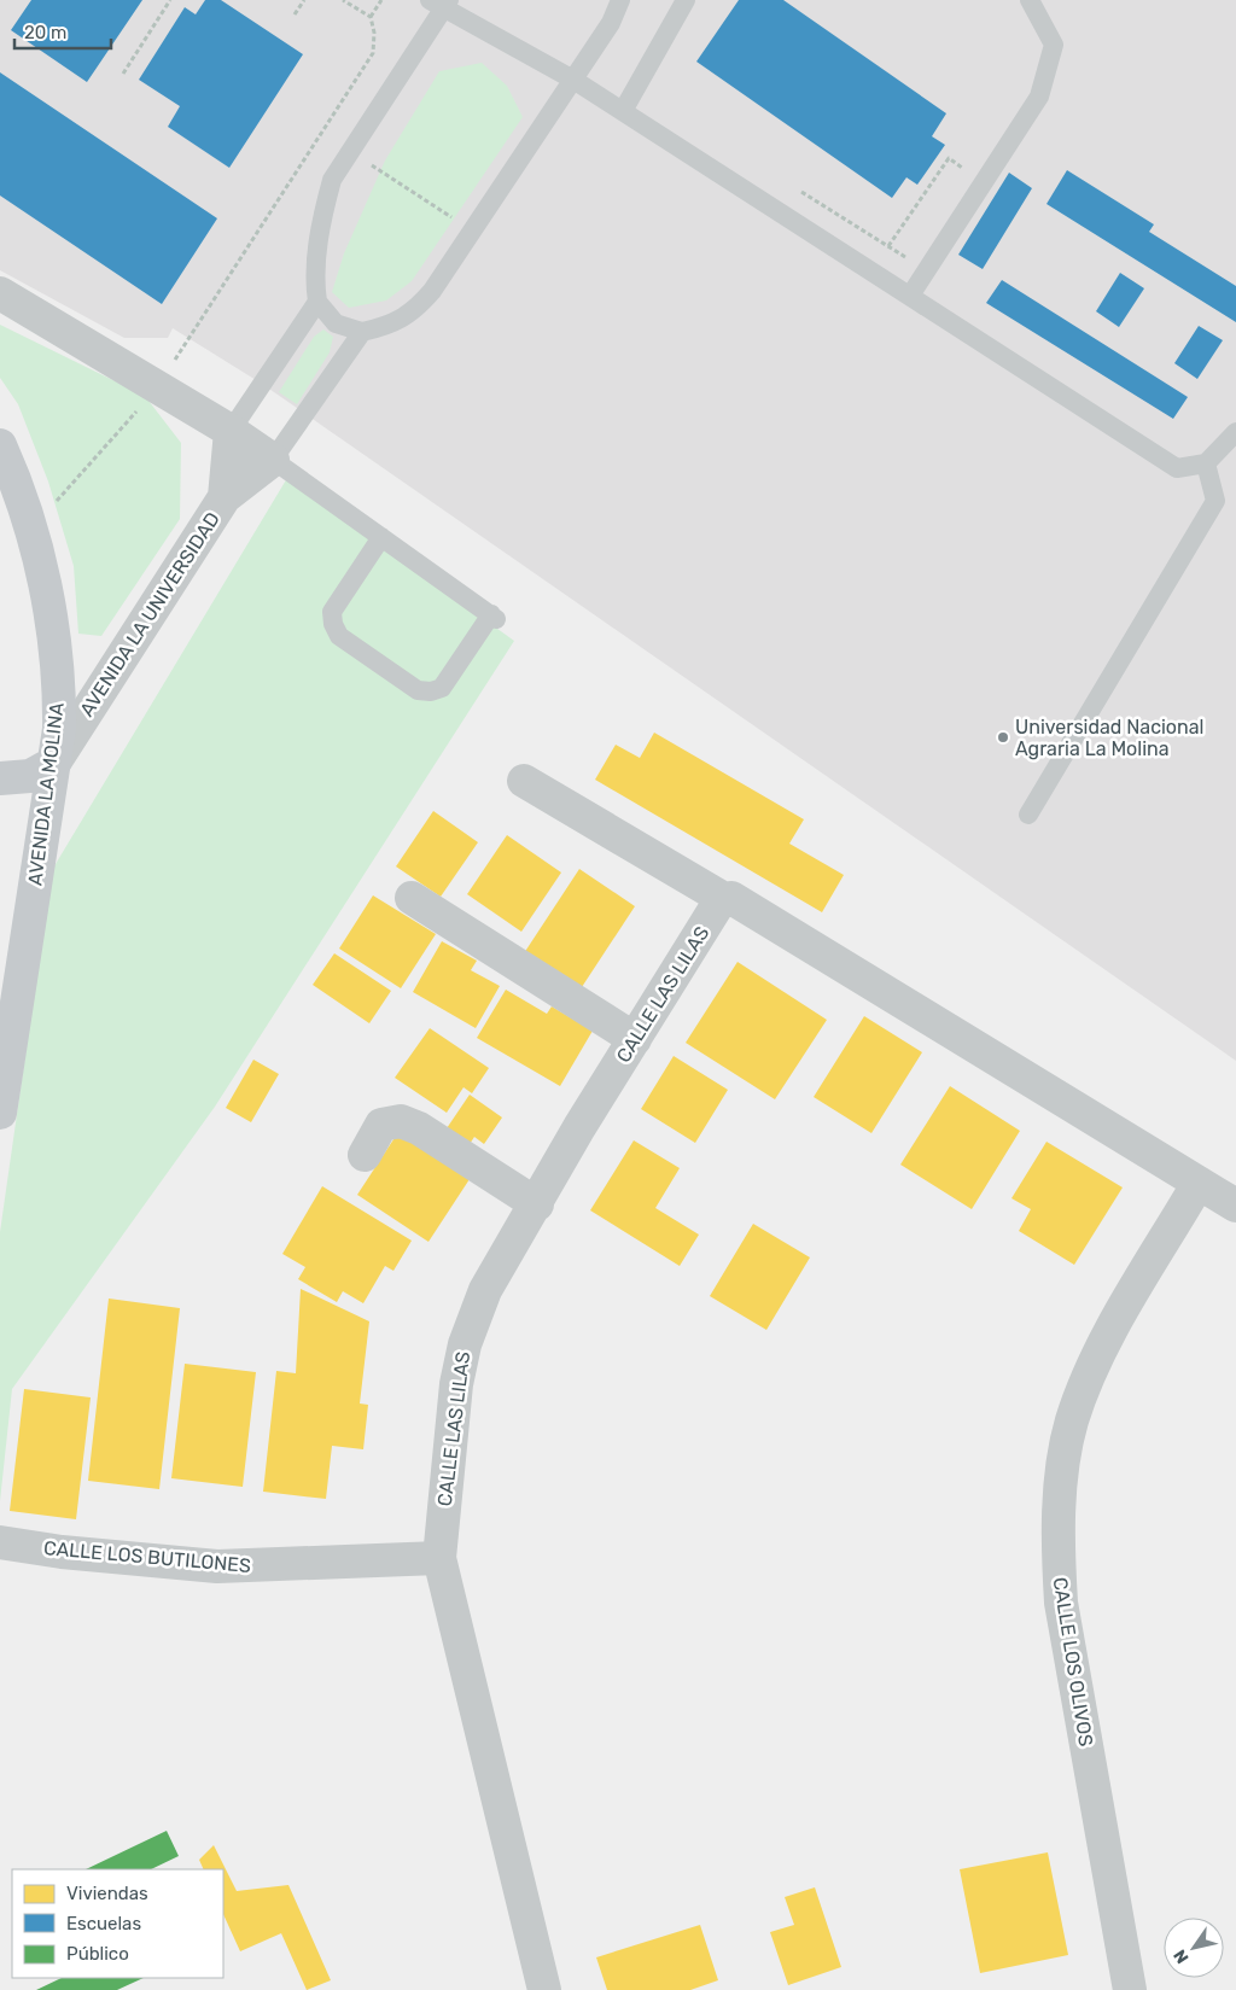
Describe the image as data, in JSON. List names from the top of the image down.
{
  "streets": {
    "main road": ["AVENIDA LA MOLINA"],
    "street": [
      "AVENIDA LA UNIVERSIDAD",
      "CALLE LAS LILAS",
      "CALLE LOS BUTILONES",
      "CALLE LOS OLIVOS"
    ]
  },
  "crossings": [
    ["AVENIDA LA UNIVERSIDAD", "AVENIDA LA MOLINA"],
    ["CALLE LAS LILAS", "CALLE LOS BUTILONES"]
  ],
  "places": ["Universidad Nacional Agraria La Molina"],
  "legend": ["Viviendas", "Escuelas", "Público"],
  "scale_bar": "20 m",
  "north": "bottom left"
}
